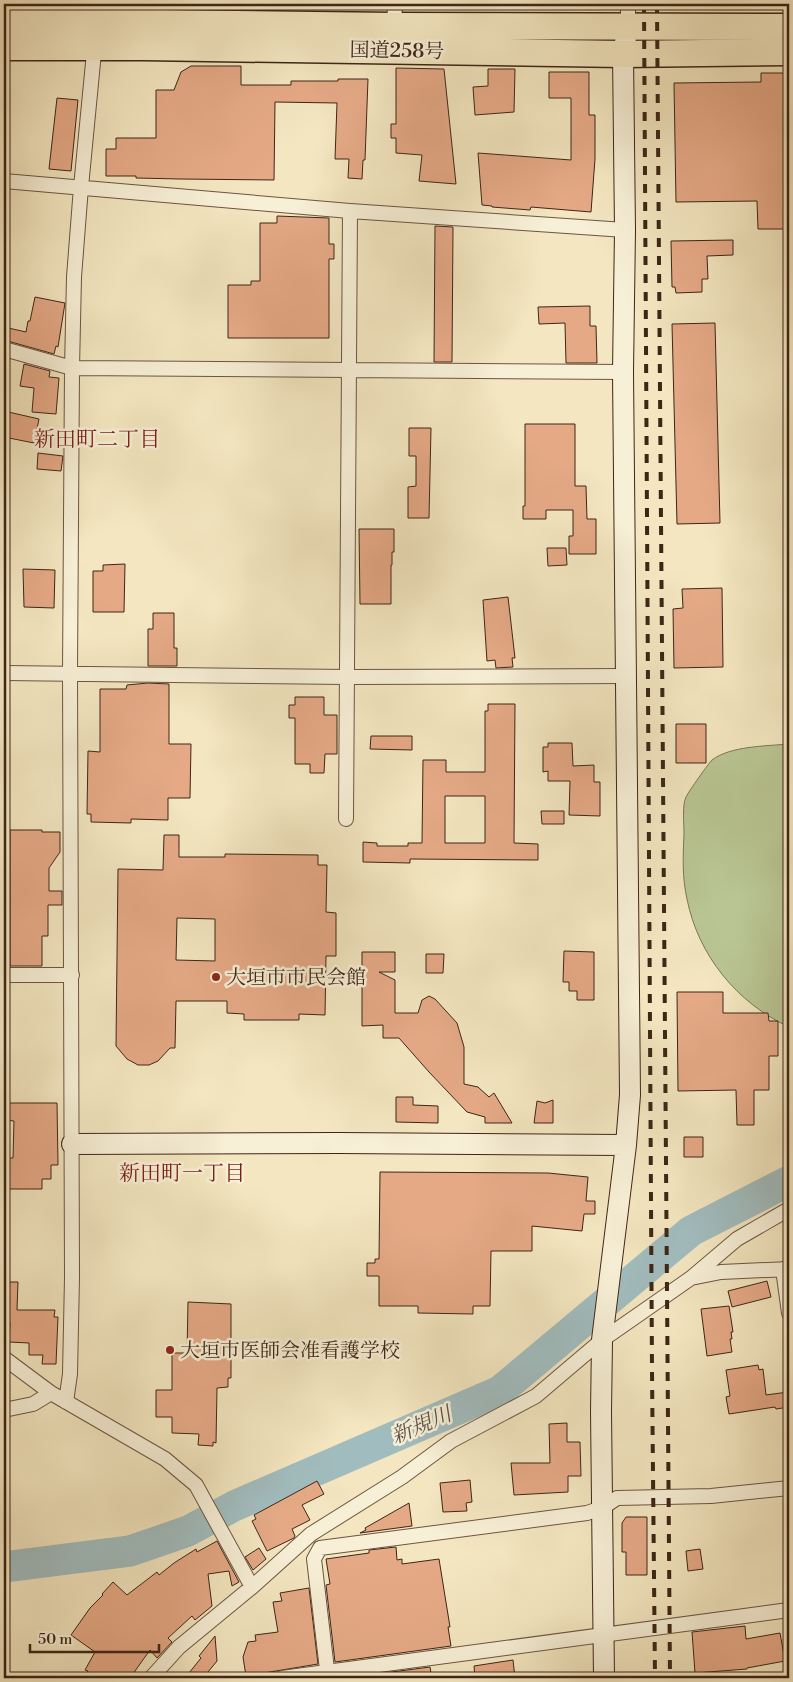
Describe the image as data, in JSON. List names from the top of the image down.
{
  "streets": {
    "highway": ["国道258号"]
  },
  "districts": ["新田町二丁目", "新田町一丁目"],
  "water": ["新規川"],
  "places": ["大垣市市民会館", "大垣市医師会准看護学校"],
  "scale_bar": "50 m"
}
